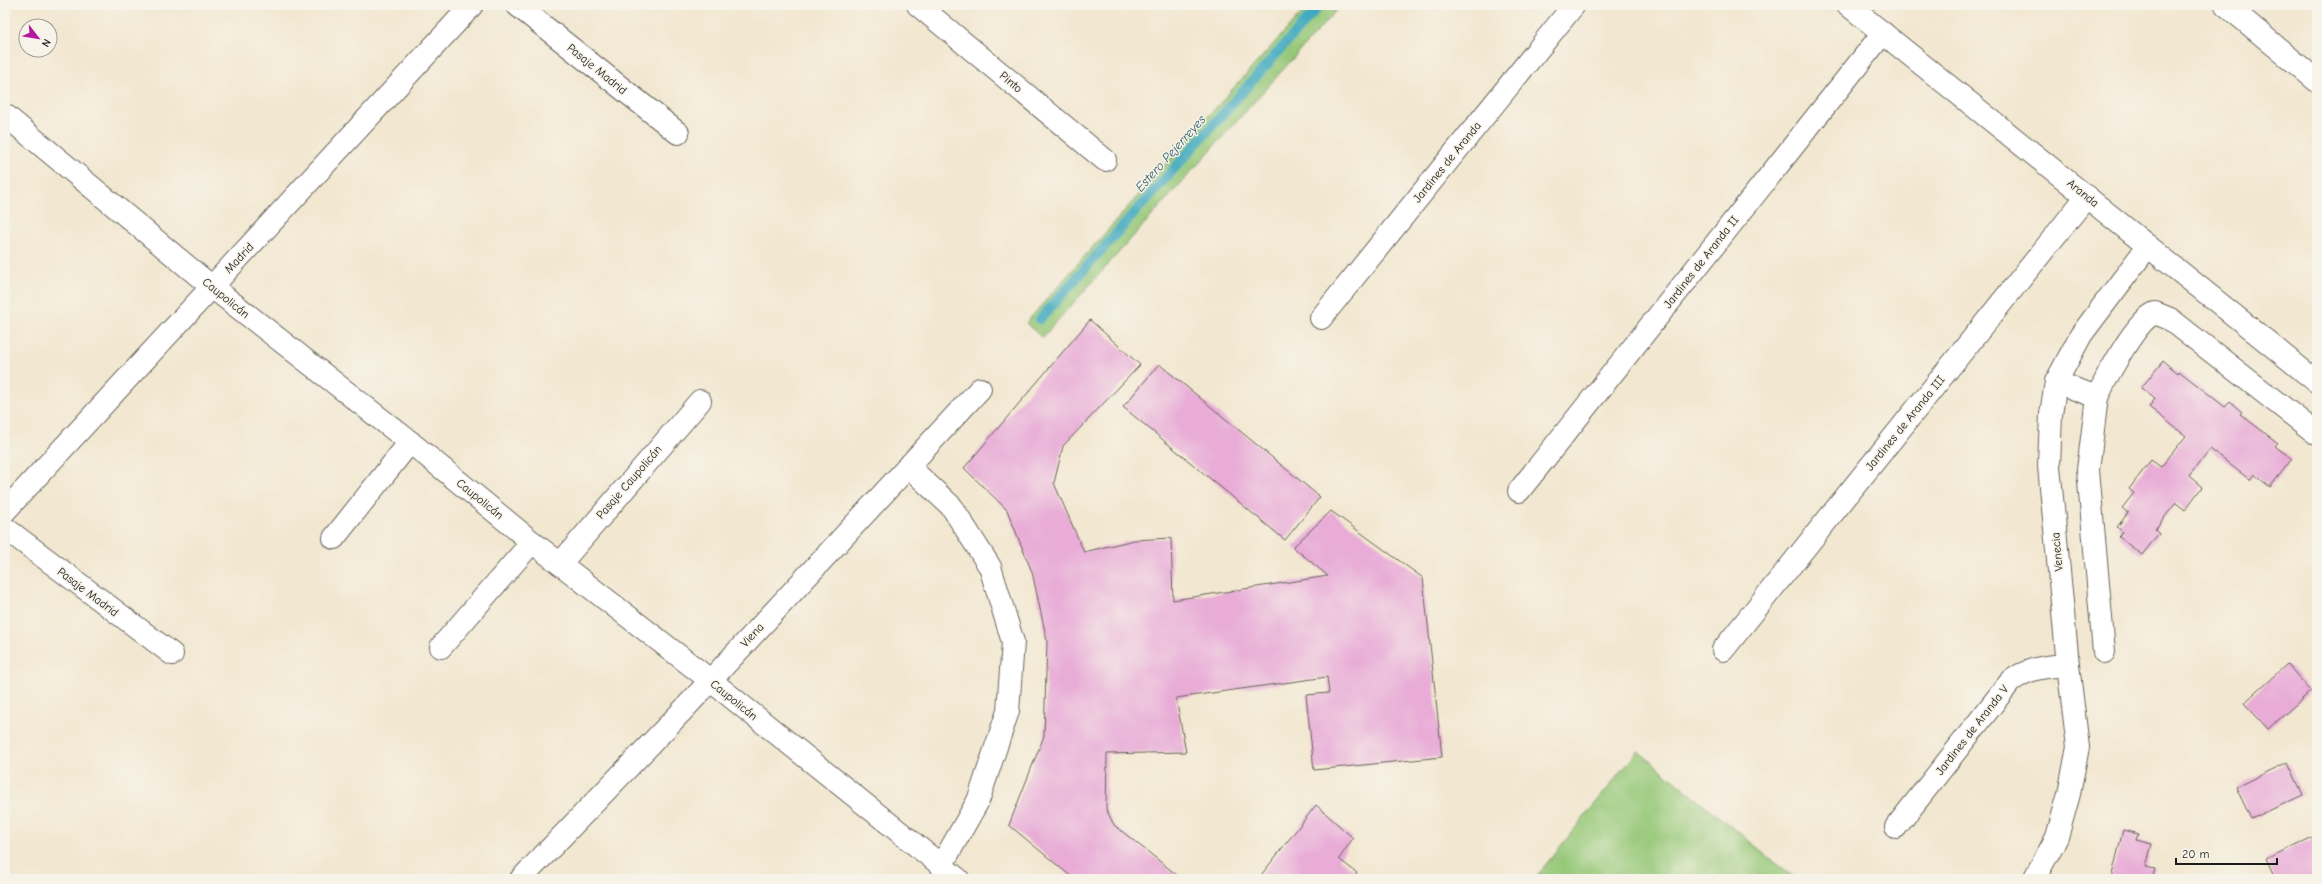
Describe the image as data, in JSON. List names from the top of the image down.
{
  "streets": {
    "street": [
      "Pasaje Madrid",
      "Pinto",
      "Jardines de Aranda",
      "Aranda",
      "Madrid",
      "Jardines de Aranda II",
      "Caupolicán",
      "Jardines de Aranda III",
      "Pasaje Caupolicán",
      "Venecia",
      "Viena",
      "Jardines de Aranda V"
    ]
  },
  "crossings": [
    ["Aranda", "Jardines de Aranda II"],
    ["Aranda", "Jardines de Aranda III"],
    ["Aranda", "Venecia"],
    ["Madrid", "Caupolicán"],
    ["Caupolicán", "Pasaje Caupolicán"],
    ["Caupolicán", "Viena"],
    ["Venecia", "Jardines de Aranda V"]
  ],
  "water": ["Estero Pejerreyes"],
  "scale_bar": "20 m",
  "north": "bottom right"
}
